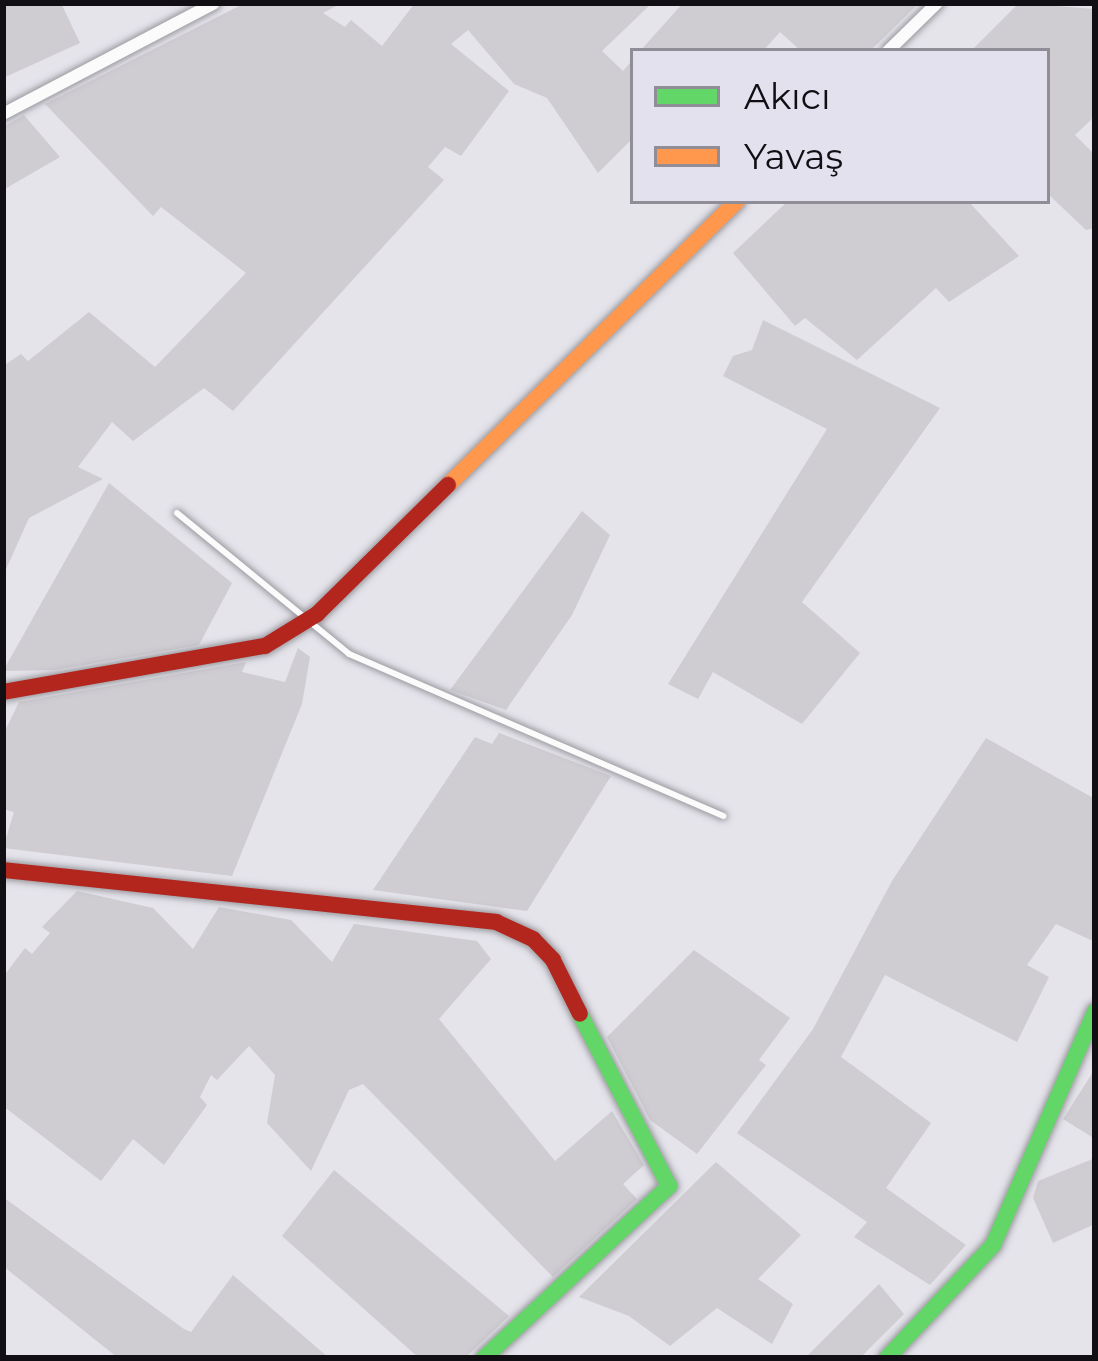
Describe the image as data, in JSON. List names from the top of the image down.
{
  "legend": ["Akıcı", "Yavaş"]
}
